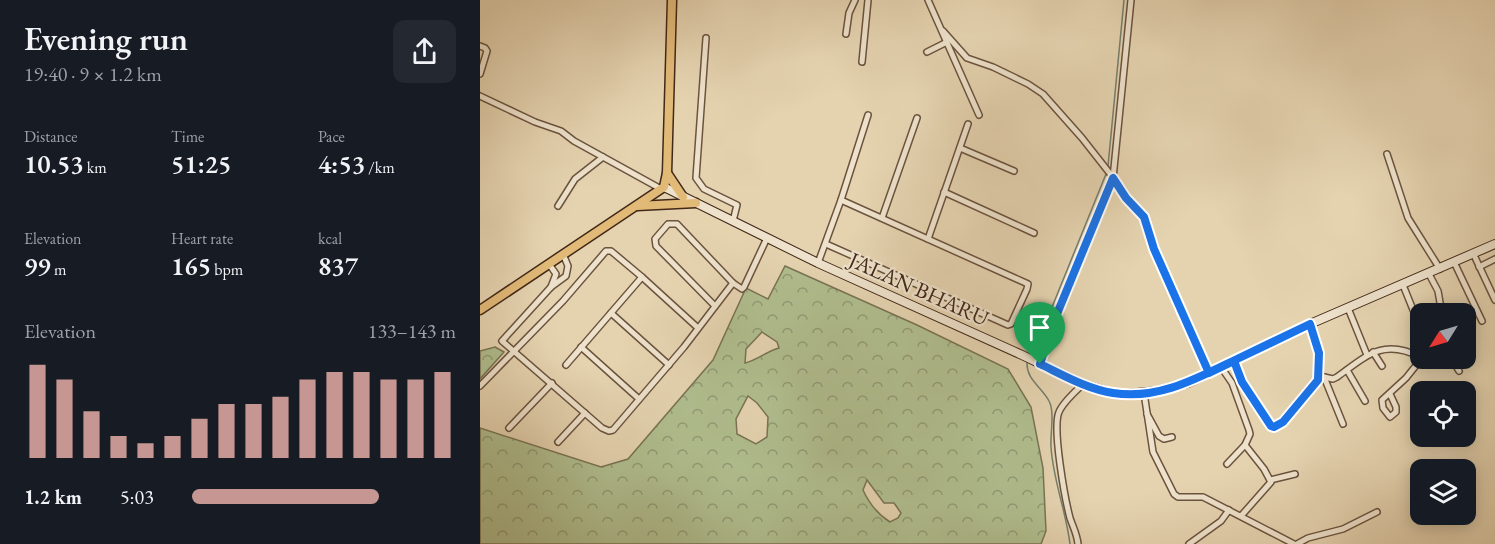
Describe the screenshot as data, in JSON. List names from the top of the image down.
{
  "streets": {
    "main road": ["JALAN BHARU"]
  },
  "north": "bottom left",
  "page": {
    "heading": ["Evening run", "19:40 · 9 × 1.2 km"],
    "stats": [
      ["Distance", "10.53 km"],
      ["Time", "51:25"],
      ["Pace", "4:53 /km"],
      ["Elevation", "99 m"],
      ["Heart rate", "165 bpm"],
      ["kcal", "837"]
    ],
    "chart": ["Elevation", "133–143 m"],
    "list": [
      {
        "name": "1.2 km",
        "note": "5:03"
      }
    ]
  }
}
